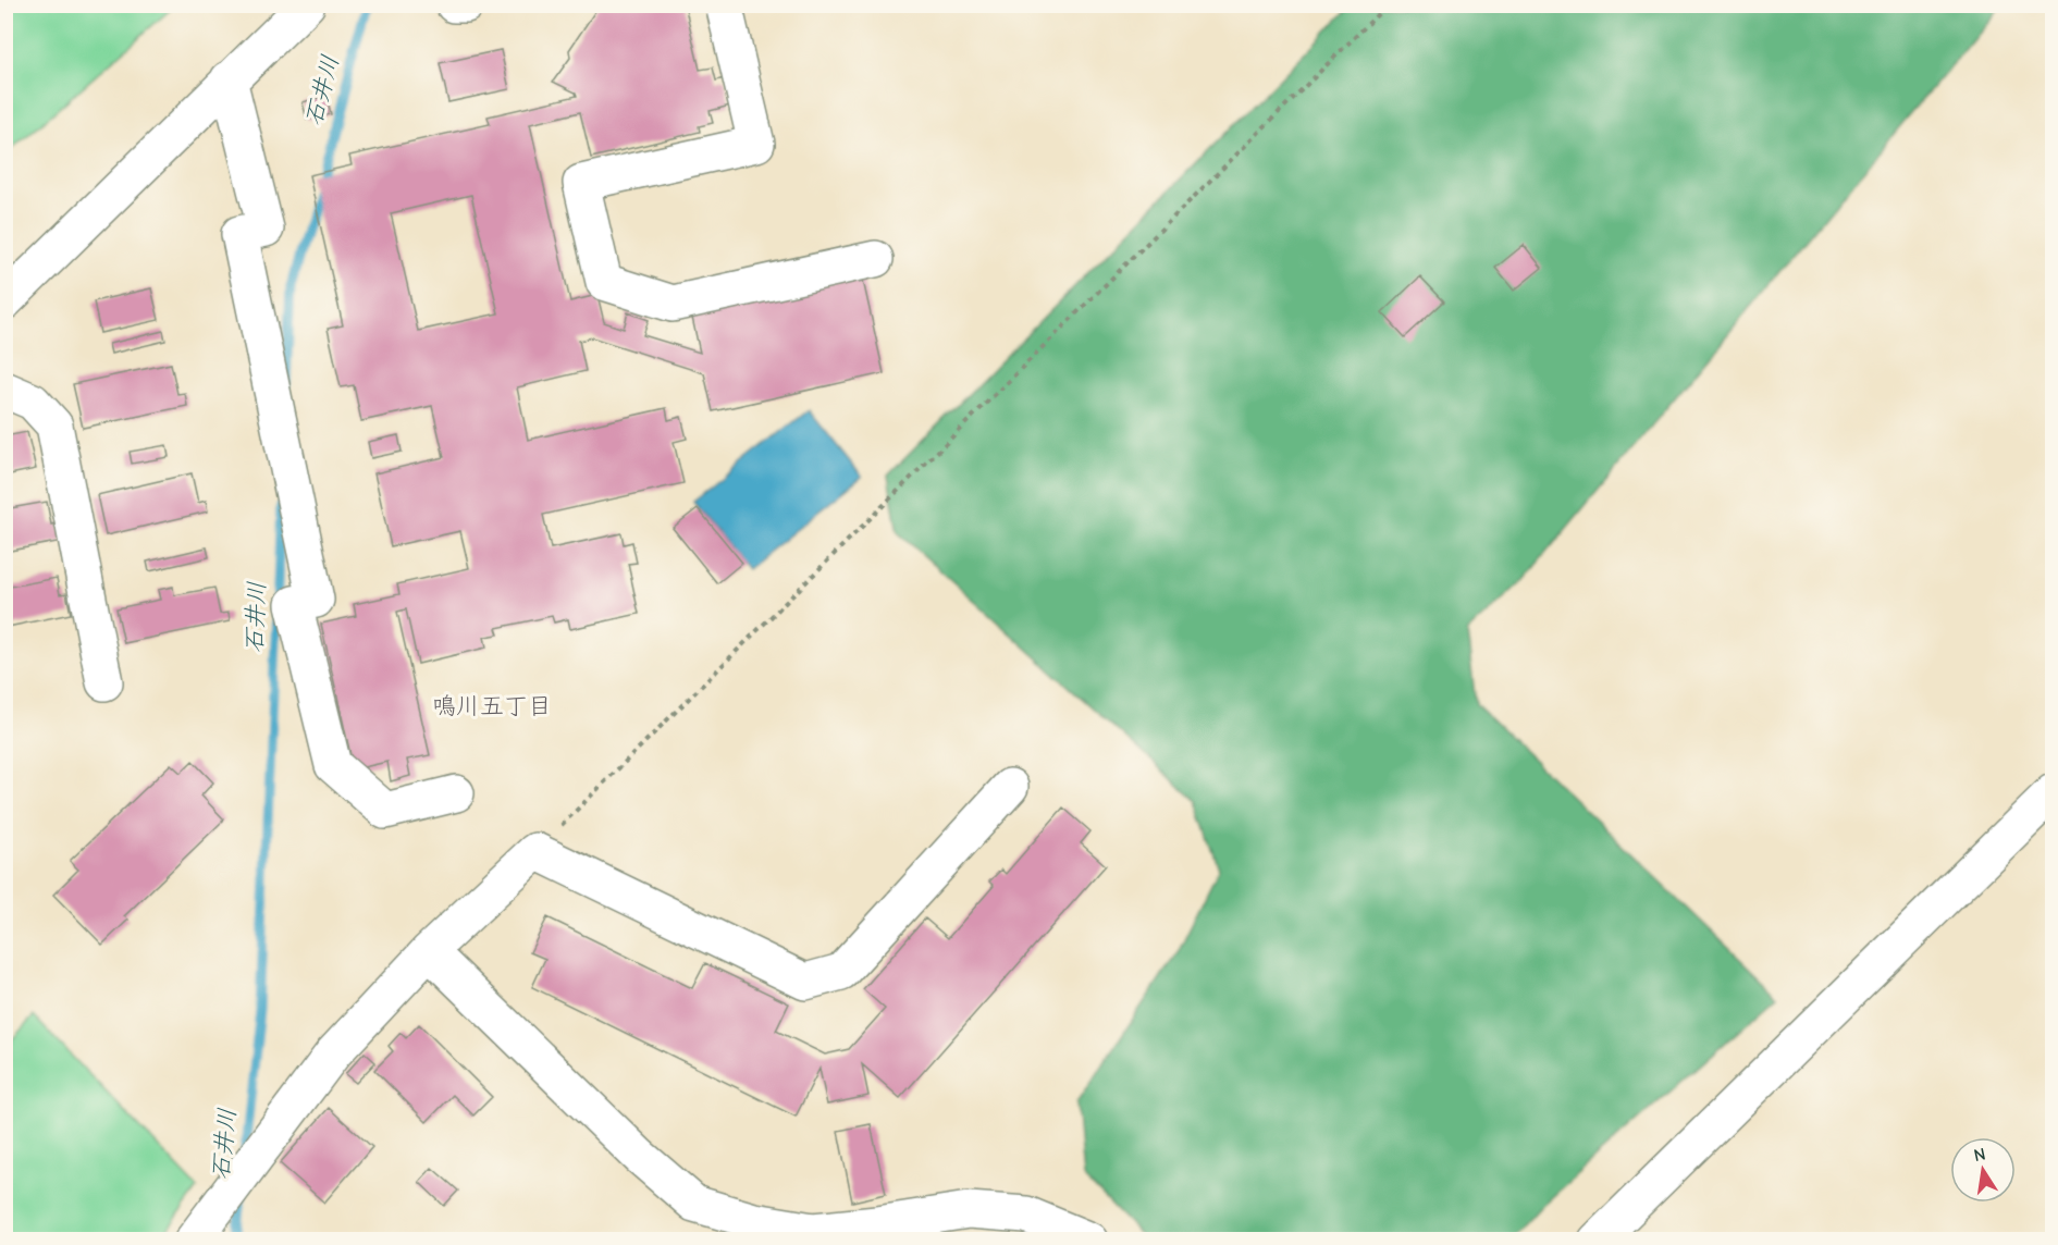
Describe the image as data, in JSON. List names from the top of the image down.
{
  "districts": ["鳴川五丁目"],
  "water": ["石井川"],
  "north": "top"
}
